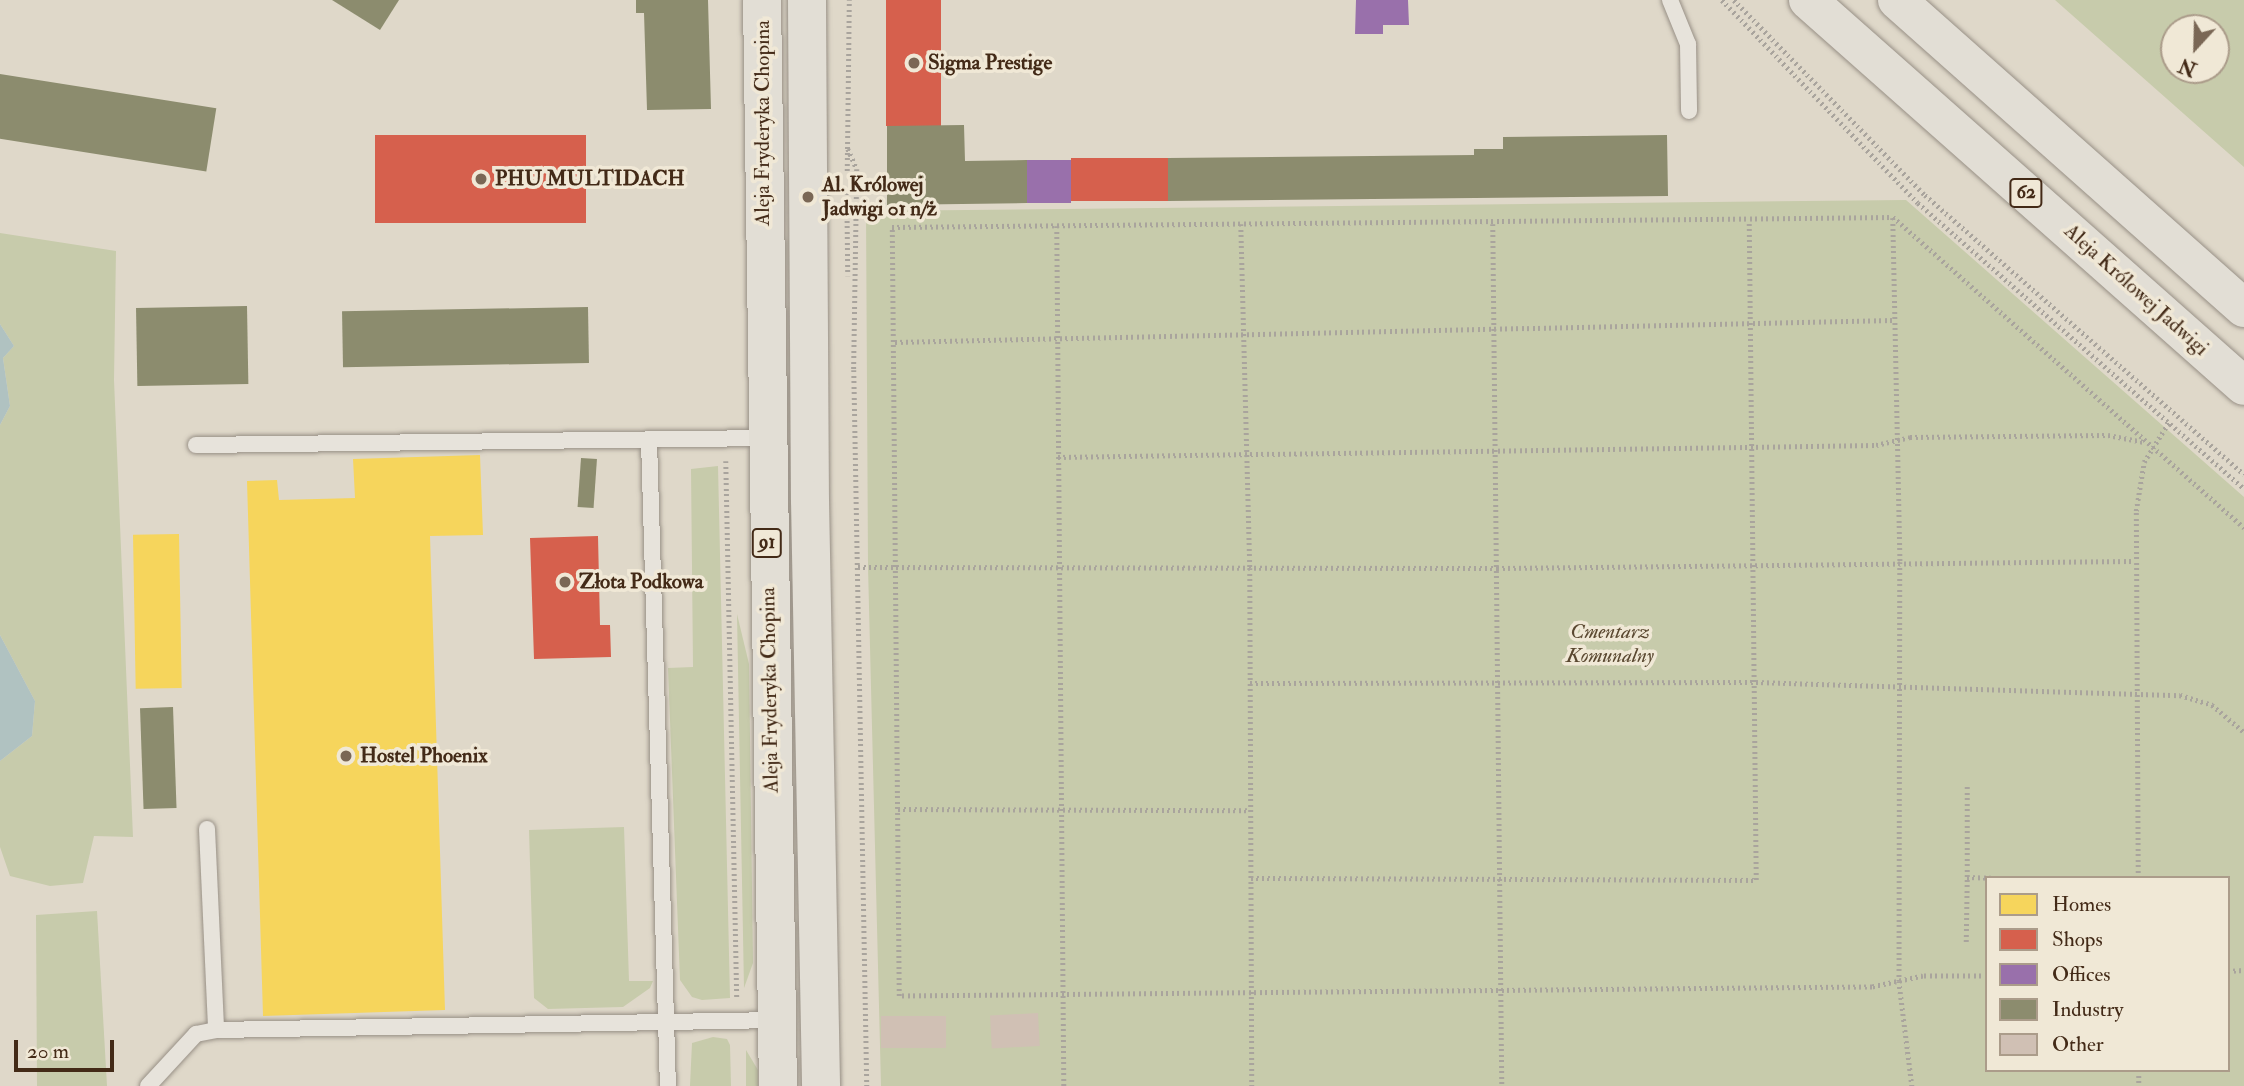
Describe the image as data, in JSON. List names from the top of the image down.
{
  "streets": {
    "main road": [
      "Aleja Fryderyka Chopina",
      "62",
      "Aleja Królowej Jadwigi",
      "91"
    ]
  },
  "parks": ["Cmentarz Komunalny"],
  "places": [
    "Sigma Prestige",
    "PHU MULTIDACH",
    "Al. Królowej Jadwigi 01 n/ż",
    "Złota Podkowa",
    "Hostel Phoenix"
  ],
  "legend": [
    "Homes",
    "Shops",
    "Offices",
    "Industry",
    "Other"
  ],
  "scale_bar": "20 m",
  "north": "bottom"
}
